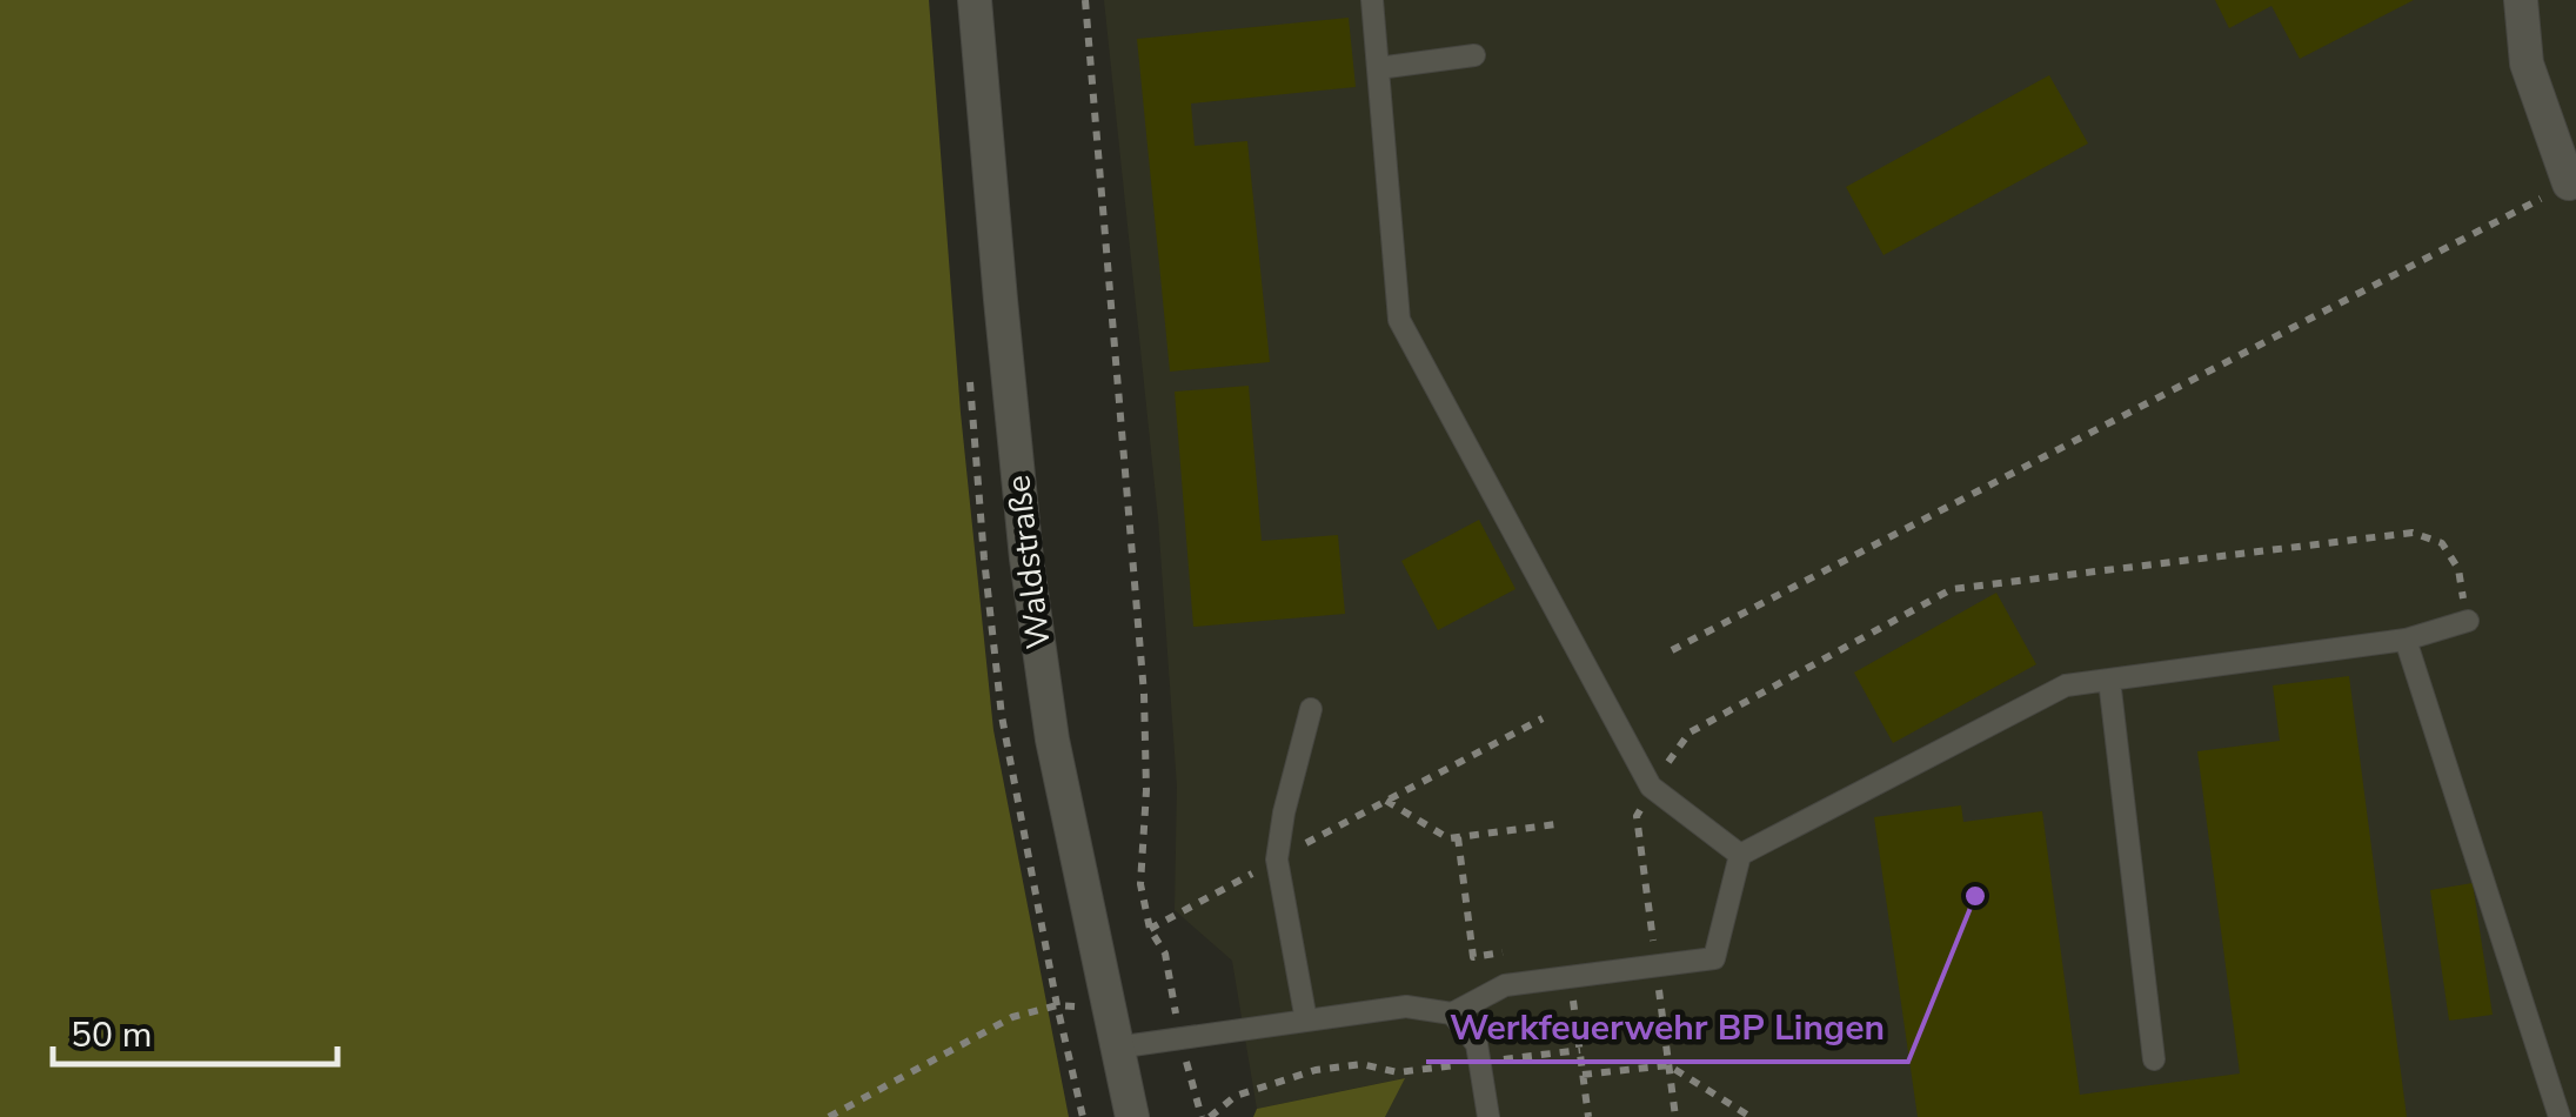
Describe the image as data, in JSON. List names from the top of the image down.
{
  "streets": {
    "street": ["Waldstraße"]
  },
  "places": ["Werkfeuerwehr BP Lingen"],
  "scale_bar": "50 m"
}
